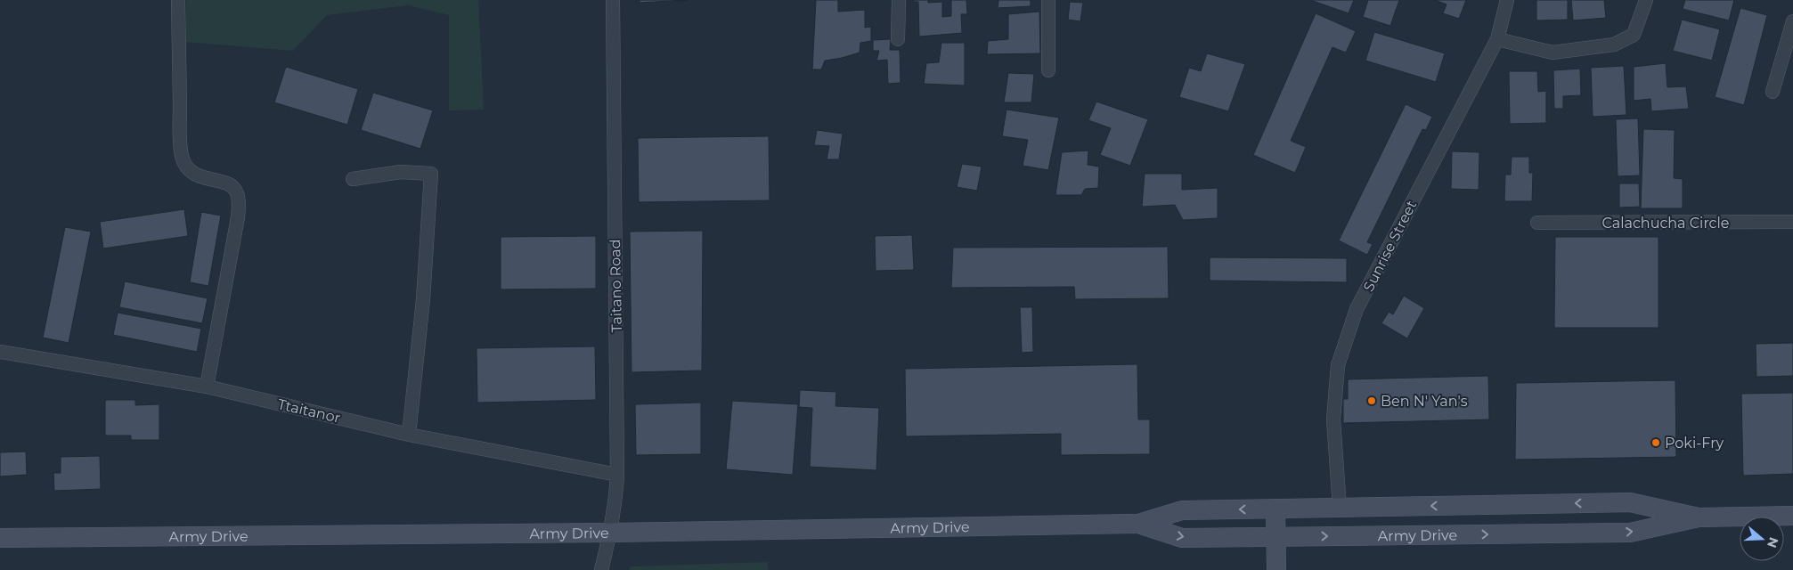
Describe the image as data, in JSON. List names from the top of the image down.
{
  "streets": {
    "main road": ["Army Drive"],
    "street": [
      "Calachucha Circle",
      "Sunrise Street",
      "Taitano Road",
      "Ttaitanor"
    ]
  },
  "crossings": [
    ["Sunrise Street", "Army Drive"],
    ["Taitano Road", "Ttaitanor"],
    ["Taitano Road", "Army Drive"]
  ],
  "places": ["Ben N' Yan's", "Poki-Fry"],
  "north": "right"
}
